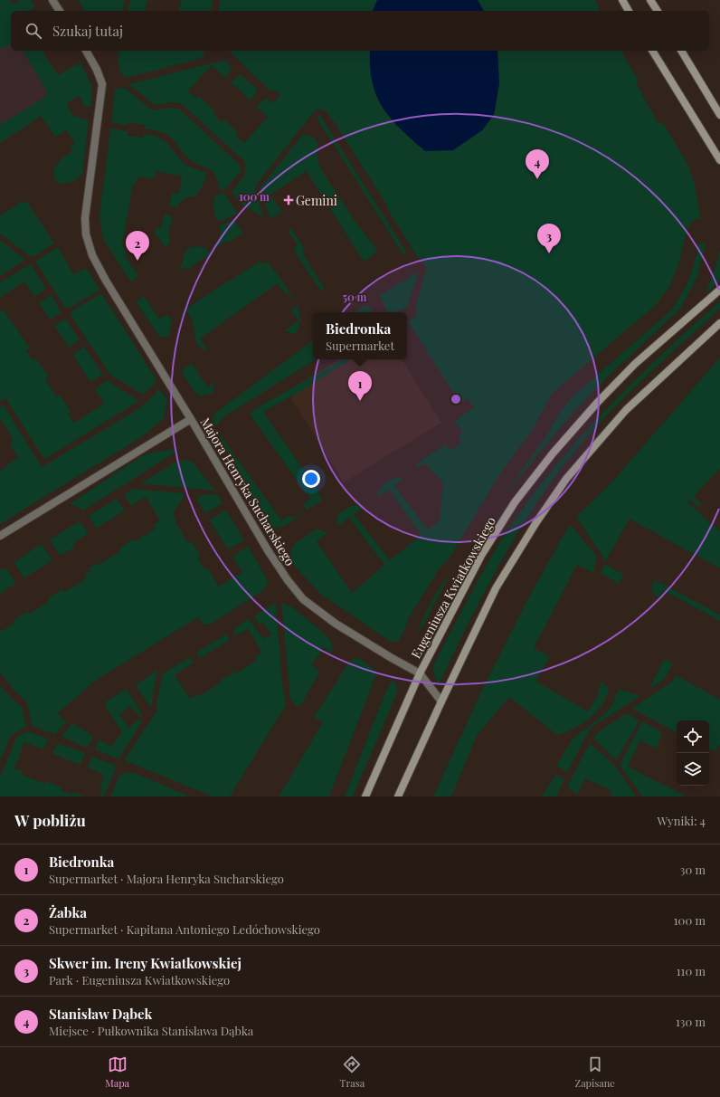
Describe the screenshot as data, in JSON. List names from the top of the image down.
{
  "streets": {
    "main road": ["Eugeniusza Kwiatkowskiego"],
    "street": ["Majora Henryka Sucharskiego"]
  },
  "crossings": [
    ["Majora Henryka Sucharskiego", "Eugeniusza Kwiatkowskiego"]
  ],
  "places": {
    "health": ["Gemini"]
  },
  "page": {
    "search": "Szukaj tutaj",
    "pins": [
      "4",
      "3",
      "2",
      "1"
    ],
    "popup": ["Biedronka", "Supermarket"],
    "heading": ["W pobliżu", "Wyniki: 4"],
    "list": [
      {
        "mark": "1",
        "name": "Biedronka",
        "note": "Supermarket · Majora Henryka Sucharskiego",
        "value": "30 m"
      },
      {
        "mark": "2",
        "name": "Żabka",
        "note": "Supermarket · Kapitana Antoniego Ledóchowskiego",
        "value": "100 m"
      },
      {
        "mark": "3",
        "name": "Skwer im. Ireny Kwiatkowskiej",
        "note": "Park · Eugeniusza Kwiatkowskiego",
        "value": "110 m"
      },
      {
        "mark": "4",
        "name": "Stanisław Dąbek",
        "note": "Miejsce · Pułkownika Stanisława Dąbka",
        "value": "130 m"
      }
    ],
    "nav": ["Mapa", "Trasa", "Zapisane"]
  },
  "rings": ["100 m", "50 m"]
}
